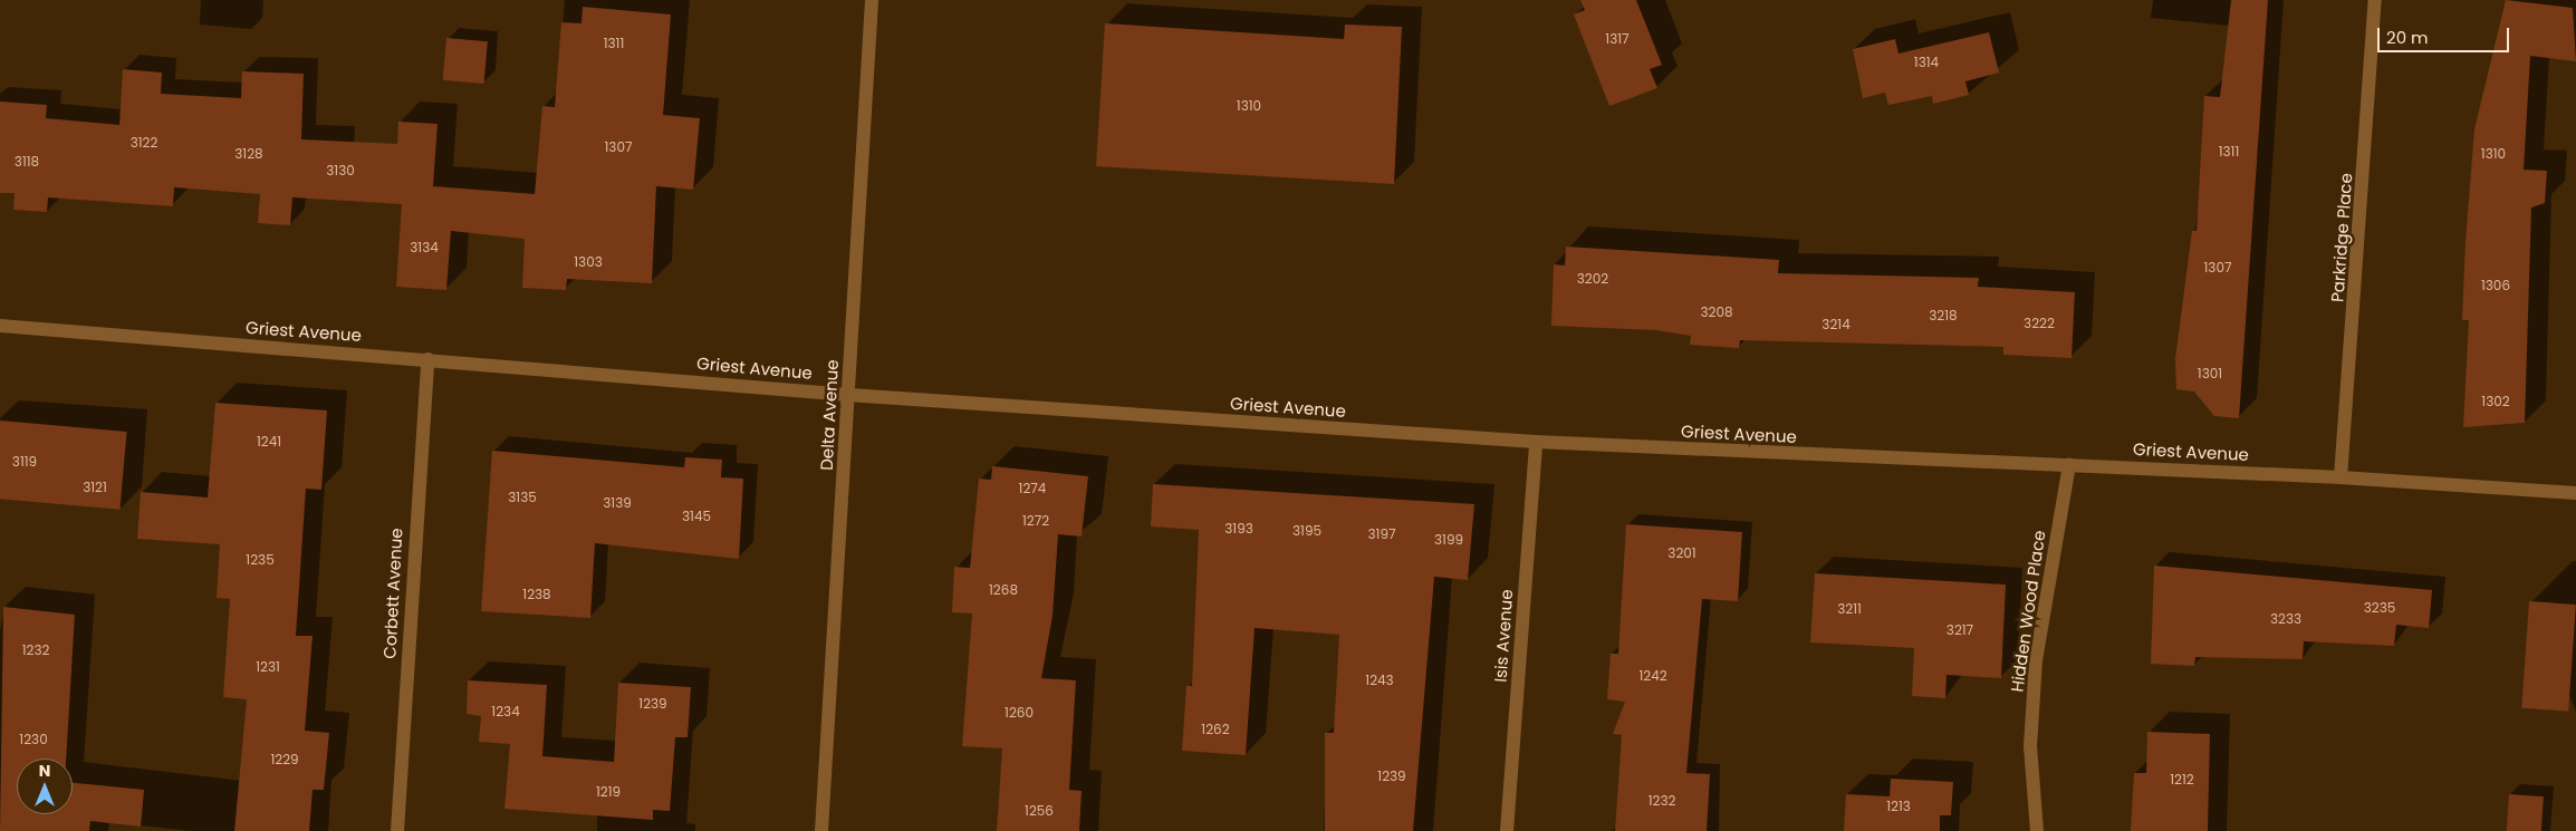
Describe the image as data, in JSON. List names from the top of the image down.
{
  "streets": {
    "street": [
      "Parkridge Place",
      "Griest Avenue",
      "Delta Avenue",
      "Corbett Avenue",
      "Hidden Wood Place",
      "Isis Avenue"
    ]
  },
  "crossings": [
    ["Parkridge Place", "Griest Avenue"],
    ["Griest Avenue", "Delta Avenue"],
    ["Griest Avenue", "Corbett Avenue"],
    ["Griest Avenue", "Hidden Wood Place"],
    ["Griest Avenue", "Isis Avenue"]
  ],
  "house_numbers": [
    "1317",
    "1311",
    "1314",
    "1310",
    "3122",
    "1307",
    "1311",
    "3128",
    "1310",
    "3118",
    "3130",
    "3134",
    "1303",
    "1307",
    "3202",
    "1306",
    "3208",
    "3218",
    "3222",
    "3214",
    "1301",
    "1302",
    "1241",
    "3119",
    "3121",
    "1274",
    "3135",
    "3139",
    "3145",
    "1272",
    "3193",
    "3195",
    "3197",
    "3199",
    "3201",
    "1235",
    "1268",
    "1238",
    "3235",
    "3211",
    "3233",
    "3217",
    "1232",
    "1231",
    "1242",
    "1243",
    "1239",
    "1234",
    "1260",
    "1262",
    "1230",
    "1229",
    "1239",
    "1212",
    "1219",
    "1232",
    "1213",
    "1256"
  ],
  "scale_bar": "20 m",
  "north": "top"
}
